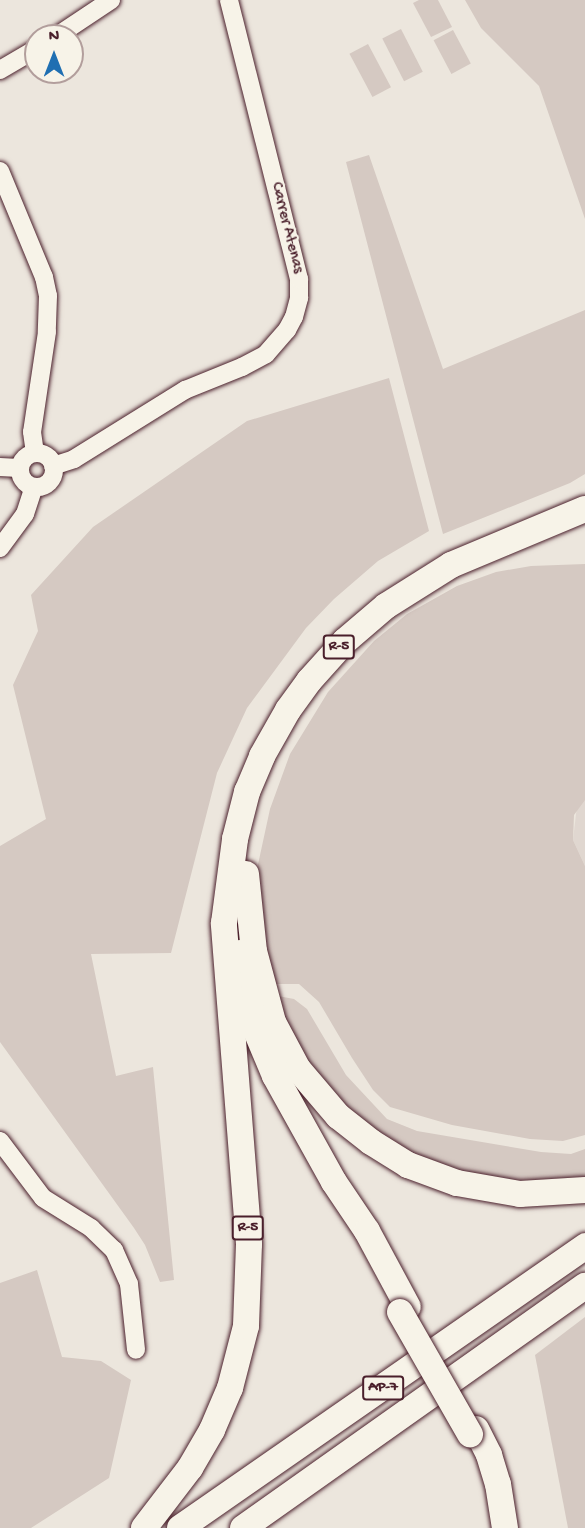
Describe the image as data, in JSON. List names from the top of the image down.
{
  "streets": {
    "highway": ["R-5", "AP-7"],
    "street": ["Carrer Atenas"]
  },
  "north": "top"
}
